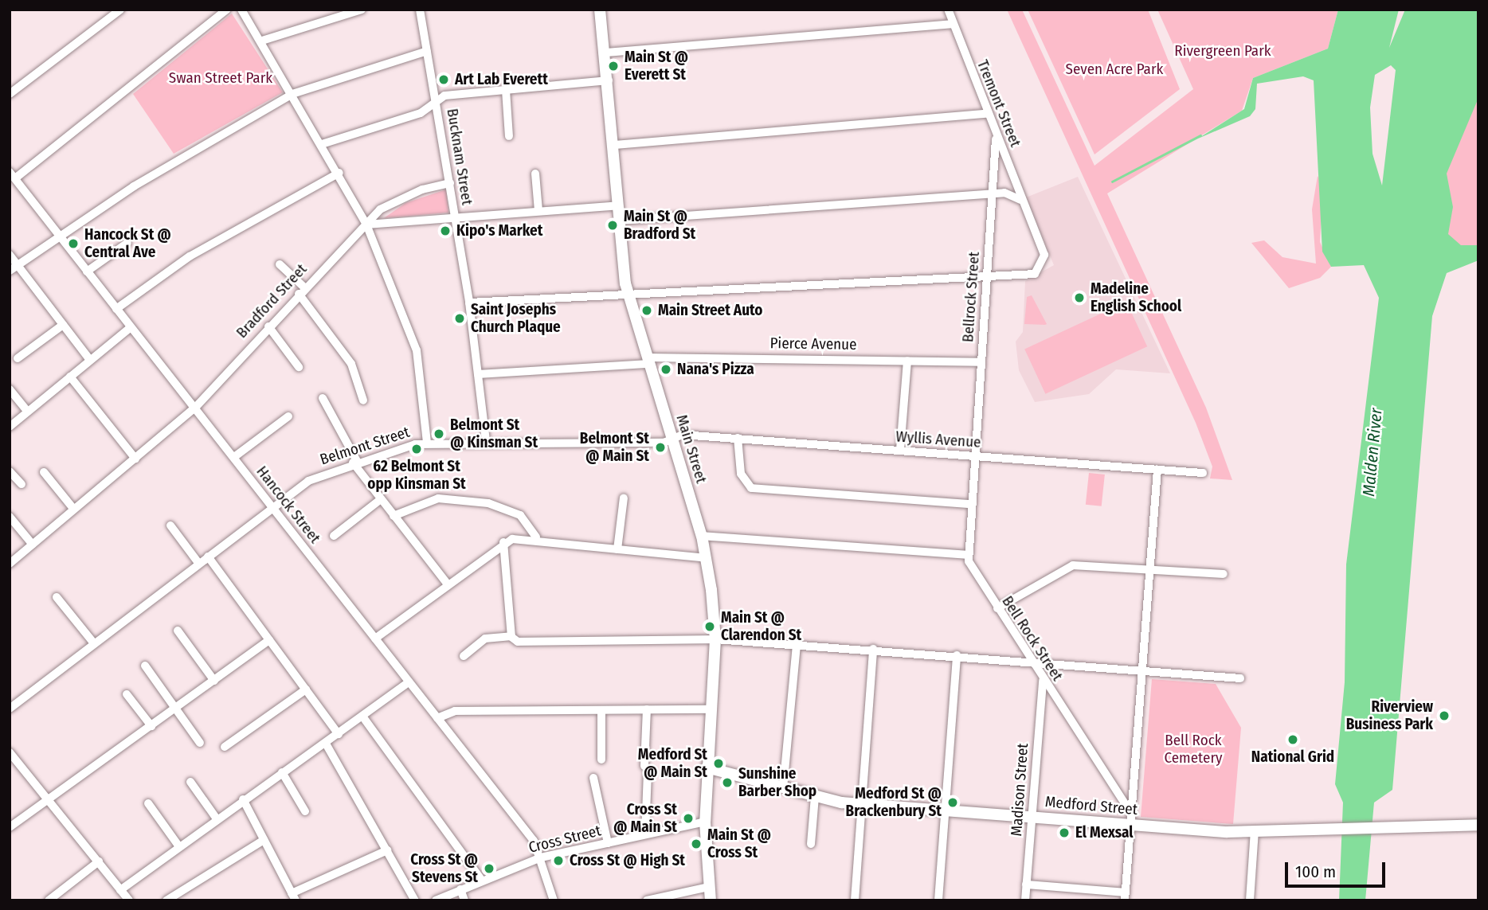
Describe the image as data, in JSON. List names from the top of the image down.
{
  "streets": {
    "main road": ["Main Street", "Medford Street"],
    "street": [
      "Tremont Street",
      "Bucknam Street",
      "Bellrock Street",
      "Bradford Street",
      "Pierce Avenue",
      "Wyllis Avenue",
      "Belmont Street",
      "Hancock Street",
      "Bell Rock Street",
      "Madison Street",
      "Cross Street"
    ]
  },
  "crossings": [
    ["Tremont Street", "Bellrock Street"],
    ["Bucknam Street", "Bradford Street"],
    ["Bucknam Street", "Pierce Avenue"],
    ["Bucknam Street", "Belmont Street"],
    ["Bellrock Street", "Pierce Avenue"],
    ["Bellrock Street", "Wyllis Avenue"],
    ["Bellrock Street", "Bell Rock Street"],
    ["Bradford Street", "Hancock Street"],
    ["Pierce Avenue", "Main Street"],
    ["Wyllis Avenue", "Belmont Street"],
    ["Wyllis Avenue", "Main Street"],
    ["Wyllis Avenue", "Bell Rock Street"],
    ["Belmont Street", "Main Street"],
    ["Belmont Street", "Hancock Street"],
    ["Main Street", "Medford Street"],
    ["Main Street", "Cross Street"],
    ["Hancock Street", "Cross Street"],
    ["Bell Rock Street", "Madison Street"],
    ["Bell Rock Street", "Medford Street"],
    ["Madison Street", "Medford Street"]
  ],
  "water": ["Malden River"],
  "parks": [
    "Rivergreen Park",
    "Seven Acre Park",
    "Swan Street Park",
    "Bell Rock Cemetery"
  ],
  "places": [
    "Main St @ Everett St",
    "Art Lab Everett",
    "Main St @ Bradford St",
    "Kipo's Market",
    "Hancock St @ Central Ave",
    "Madeline English School",
    "Main Street Auto",
    "Saint Josephs Church Plaque",
    "Nana's Pizza",
    "Belmont St @ Kinsman St",
    "Belmont St @ Main St",
    "62 Belmont St opp Kinsman St",
    "Main St @ Clarendon St",
    "Riverview Business Park",
    "National Grid",
    "Medford St @ Main St",
    "Sunshine Barber Shop",
    "Medford St @ Brackenbury St",
    "Cross St @ Main St",
    "El Mexsal",
    "Main St @ Cross St",
    "Cross St @ High St",
    "Cross St @ Stevens St"
  ],
  "scale_bar": "100 m"
}
